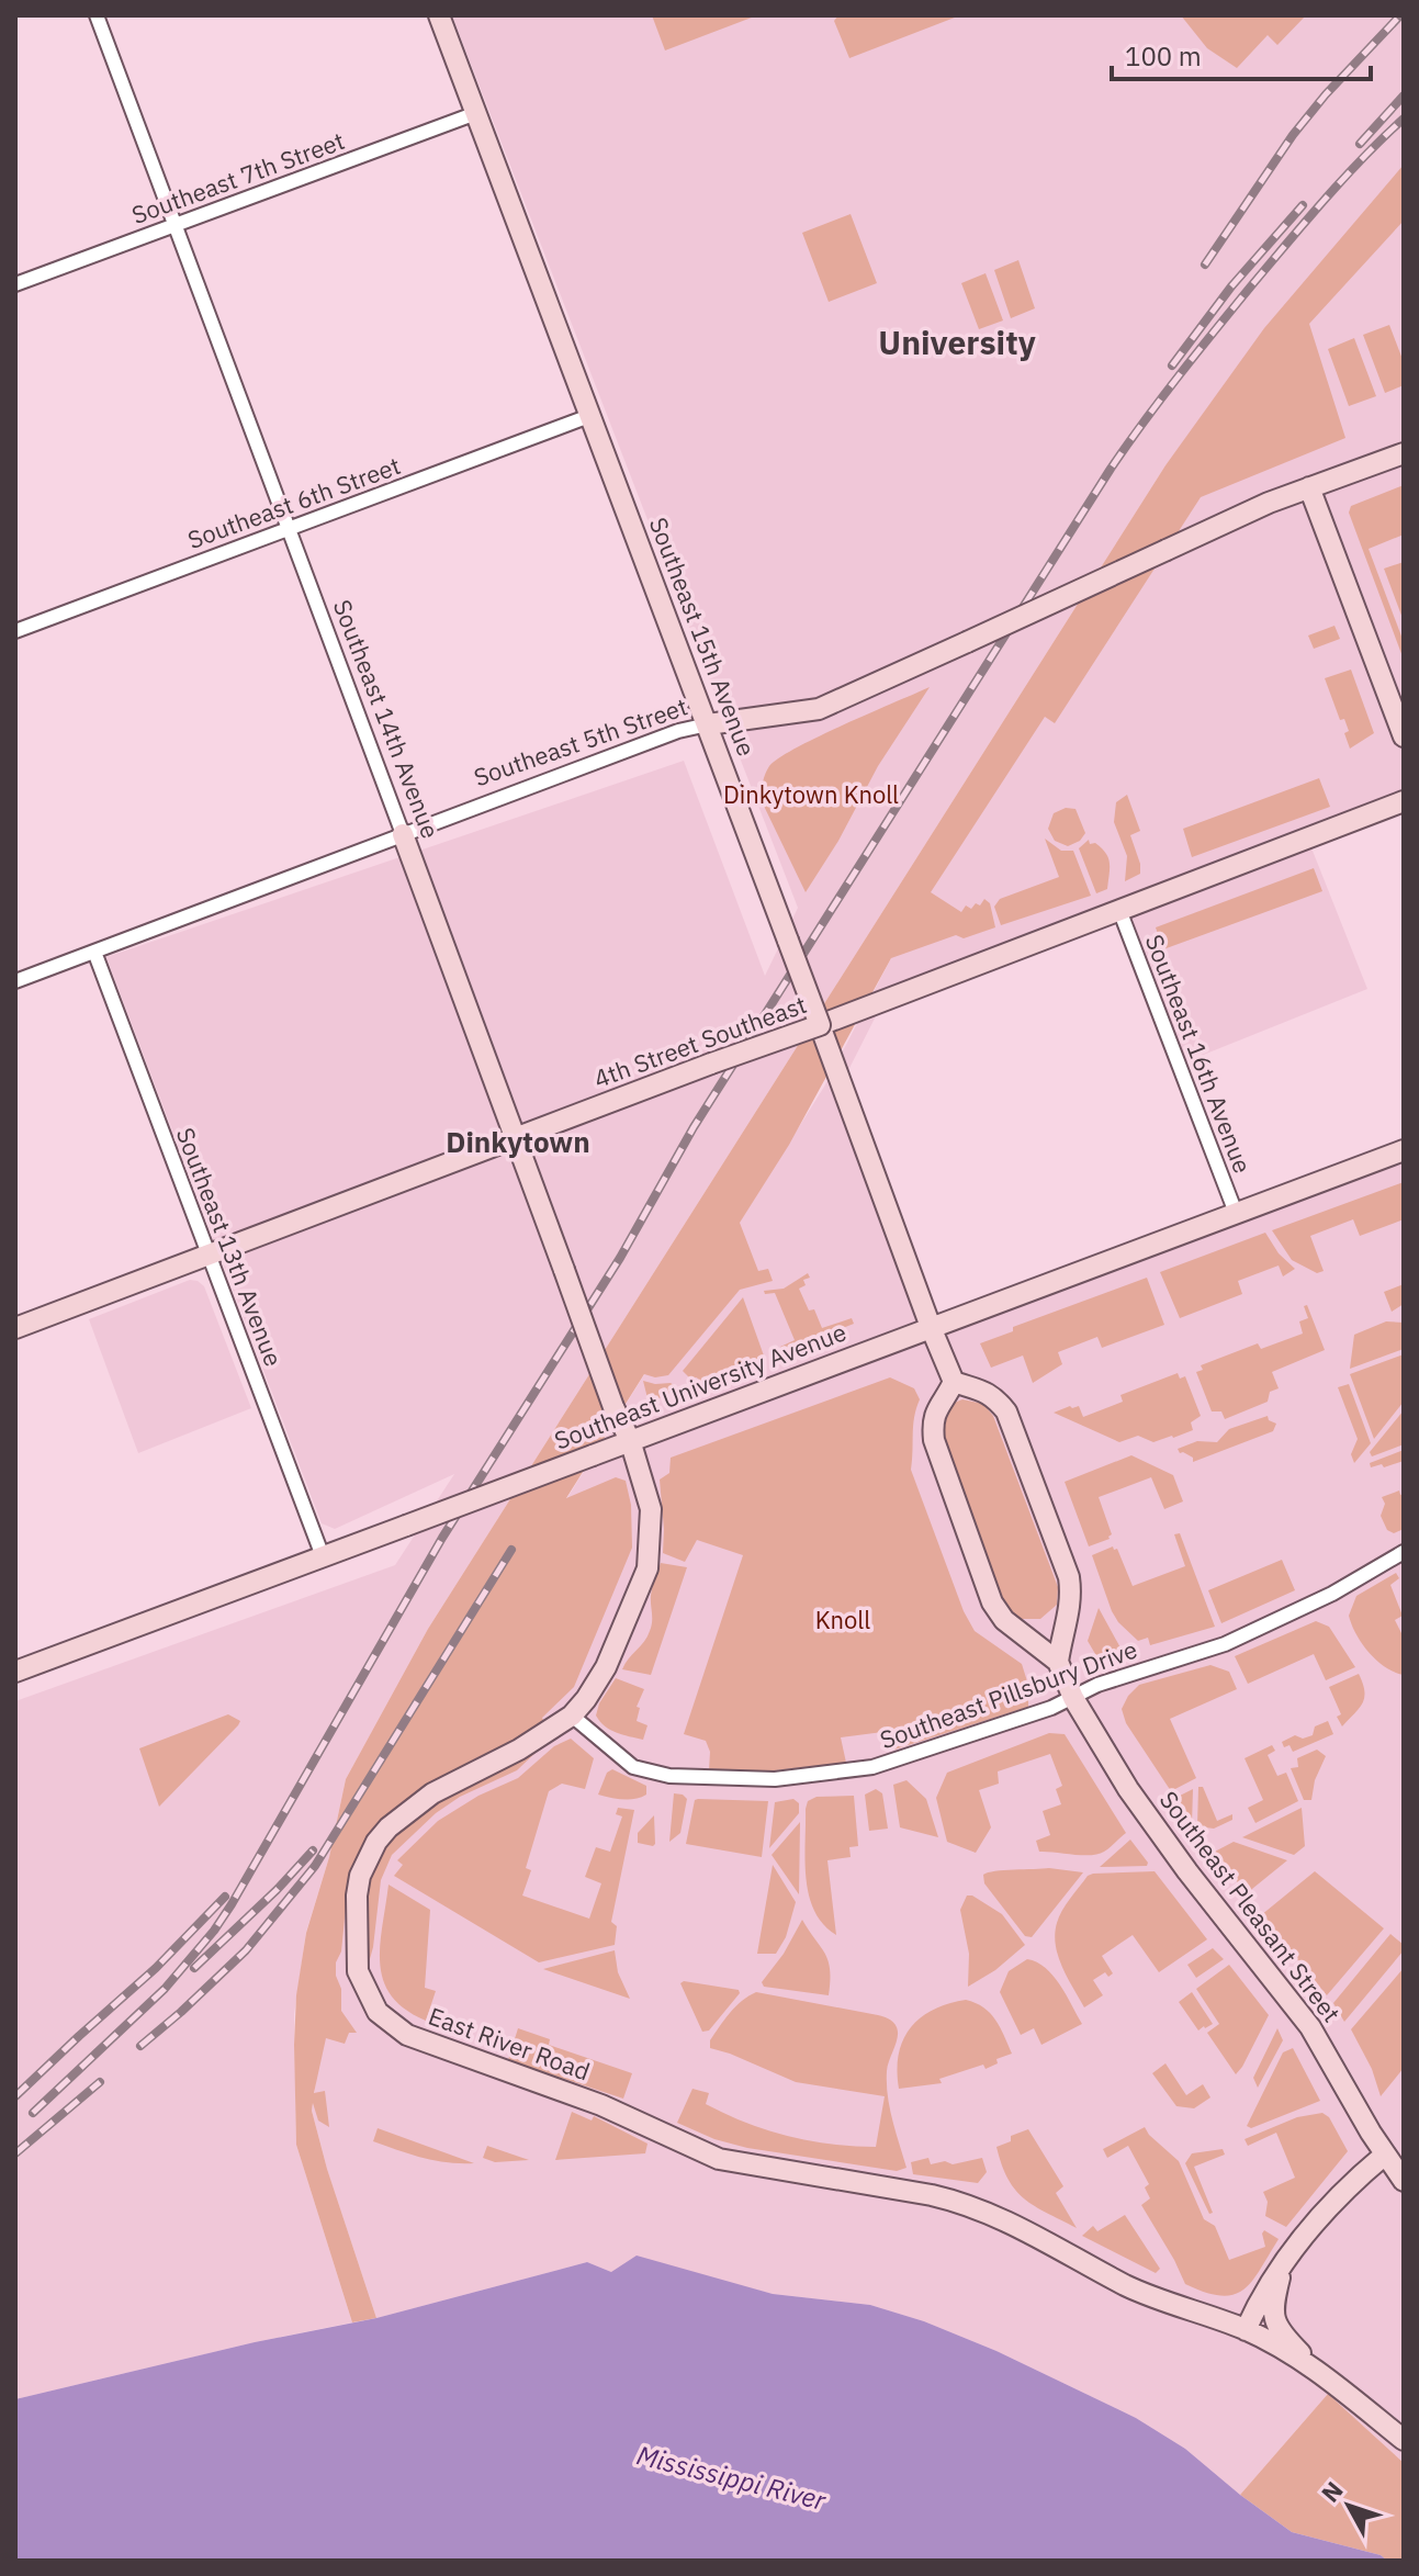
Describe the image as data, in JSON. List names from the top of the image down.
{
  "streets": {
    "street": [
      "Southeast 7th Street",
      "Southeast 6th Street",
      "Southeast 15th Avenue",
      "Southeast 14th Avenue",
      "Southeast 5th Street",
      "4th Street Southeast",
      "Southeast 16th Avenue",
      "Southeast 13th Avenue",
      "Southeast University Avenue",
      "Southeast Pillsbury Drive",
      "Southeast Pleasant Street",
      "East River Road"
    ]
  },
  "crossings": [
    ["Southeast 7th Street", "Southeast 15th Avenue"],
    ["Southeast 7th Street", "Southeast 14th Avenue"],
    ["Southeast 6th Street", "Southeast 15th Avenue"],
    ["Southeast 6th Street", "Southeast 14th Avenue"],
    ["Southeast 15th Avenue", "Southeast 5th Street"],
    ["Southeast 15th Avenue", "4th Street Southeast"],
    ["Southeast 15th Avenue", "Southeast University Avenue"],
    ["Southeast 14th Avenue", "Southeast 5th Street"],
    ["Southeast 14th Avenue", "4th Street Southeast"],
    ["Southeast 14th Avenue", "Southeast University Avenue"],
    ["Southeast 14th Avenue", "East River Road"],
    ["Southeast 5th Street", "Southeast 13th Avenue"],
    ["4th Street Southeast", "Southeast 16th Avenue"],
    ["4th Street Southeast", "Southeast 13th Avenue"],
    ["Southeast 16th Avenue", "Southeast University Avenue"],
    ["Southeast 13th Avenue", "Southeast University Avenue"],
    ["Southeast University Avenue", "East River Road"],
    ["Southeast Pillsbury Drive", "Southeast Pleasant Street"],
    ["Southeast Pillsbury Drive", "East River Road"]
  ],
  "districts": ["University", "Dinkytown"],
  "water": ["Mississippi River"],
  "parks": ["Dinkytown Knoll", "Knoll"],
  "scale_bar": "100 m",
  "north": "top left"
}
